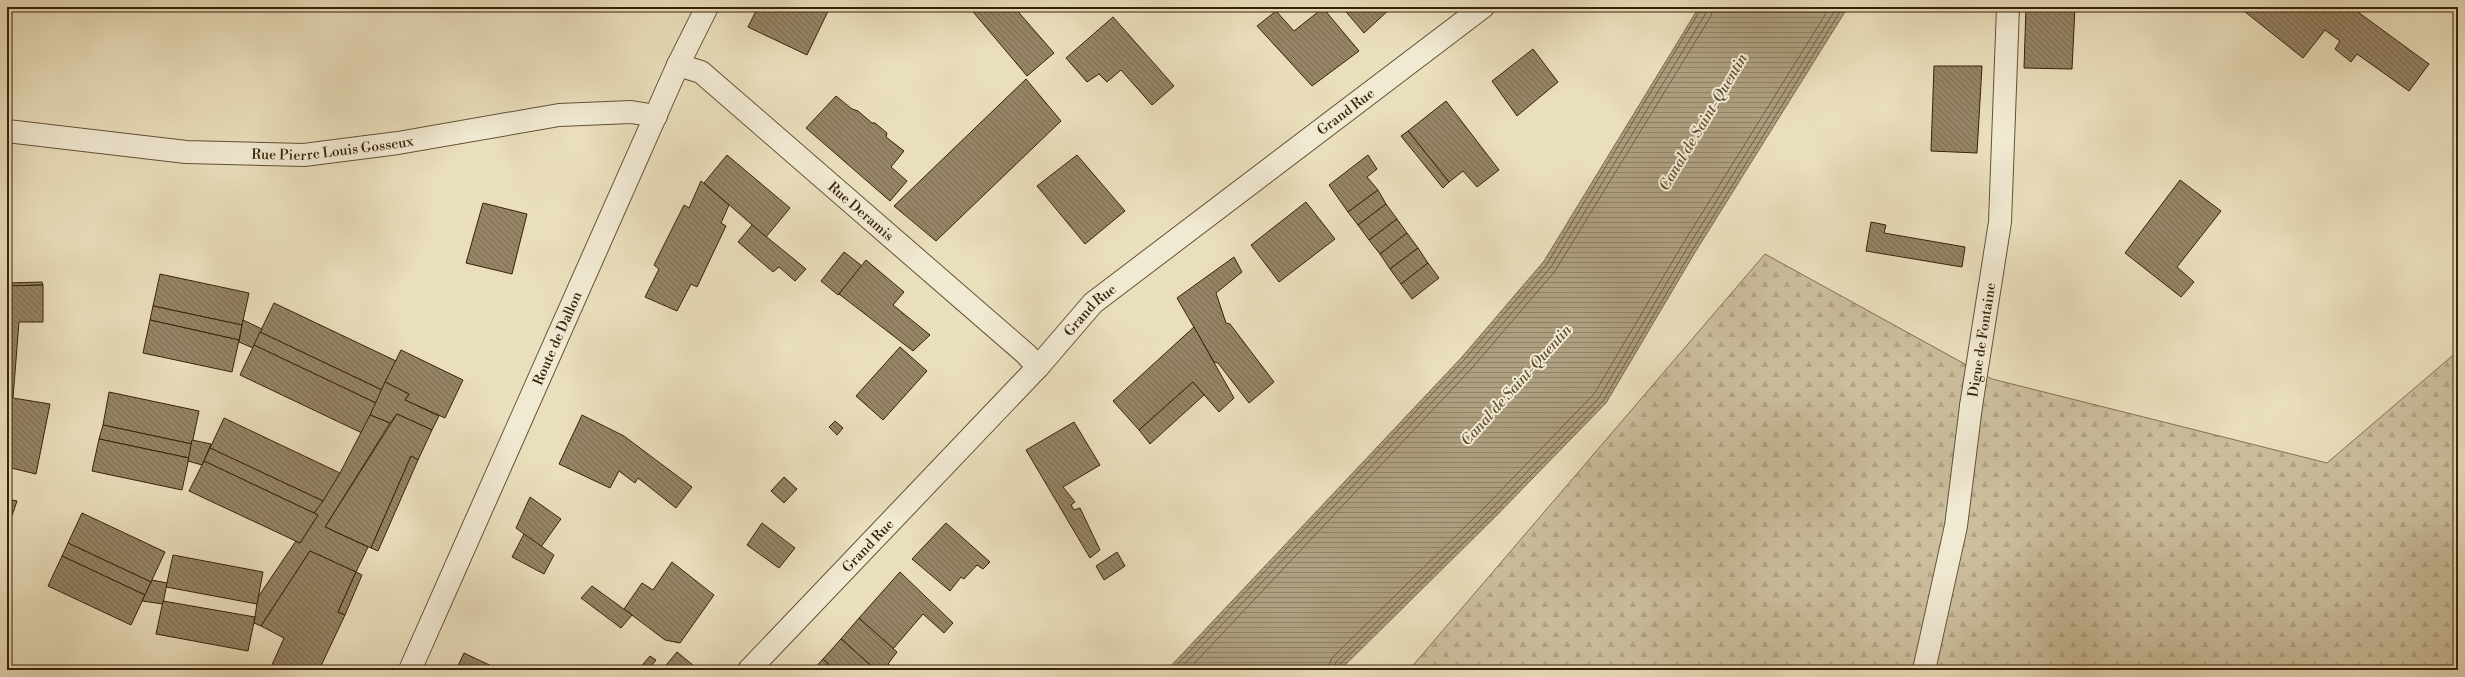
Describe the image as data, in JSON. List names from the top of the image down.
{
  "streets": {
    "street": [
      "Grand Rue",
      "Rue Pierre Louis Gosseux",
      "Rue Deramis",
      "Route de Dallon",
      "Digue de Fontaine"
    ]
  },
  "crossings": [
    ["Grand Rue", "Rue Deramis"],
    ["Rue Pierre Louis Gosseux", "Route de Dallon"],
    ["Rue Deramis", "Route de Dallon"]
  ],
  "water": ["Canal de Saint-Quentin"]
}
